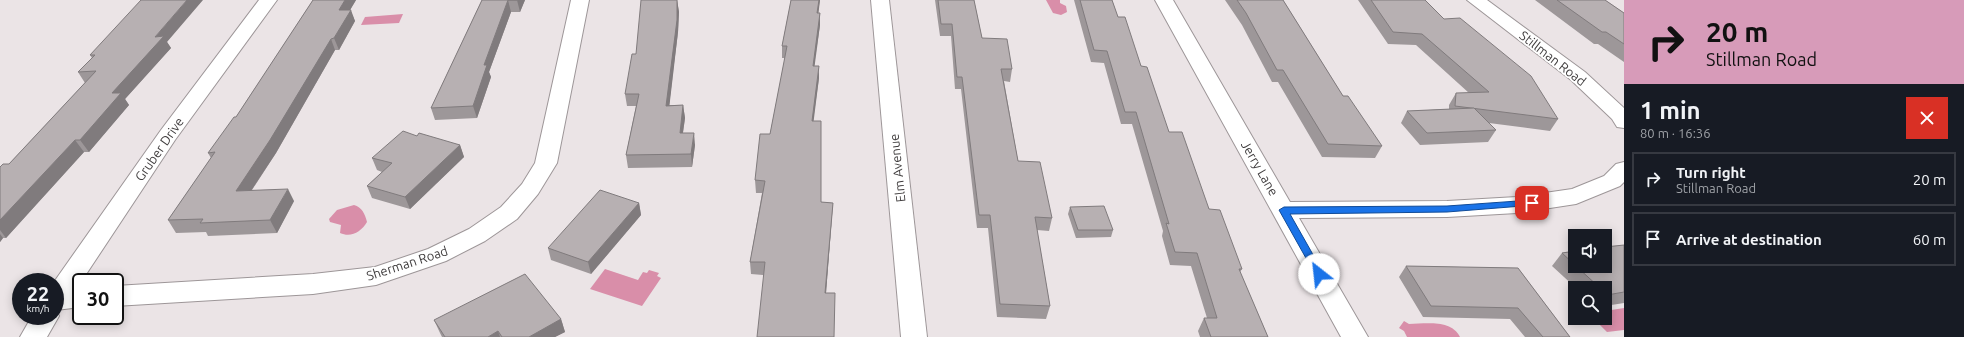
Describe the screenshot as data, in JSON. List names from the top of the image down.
{
  "streets": {
    "street": [
      "Stillman Road",
      "Gruber Drive",
      "Elm Avenue",
      "Jerry Lane",
      "Sherman Road"
    ]
  },
  "page": {
    "turn": ["20 m", "Stillman Road"],
    "heading": ["1 min", "80 m · 16:36"],
    "list": [
      {
        "name": "Turn right",
        "note": "Stillman Road",
        "value": "20 m"
      },
      {
        "name": "Arrive at destination",
        "value": "60 m"
      }
    ],
    "speed": "22 km/h",
    "limit": "30"
  }
}
